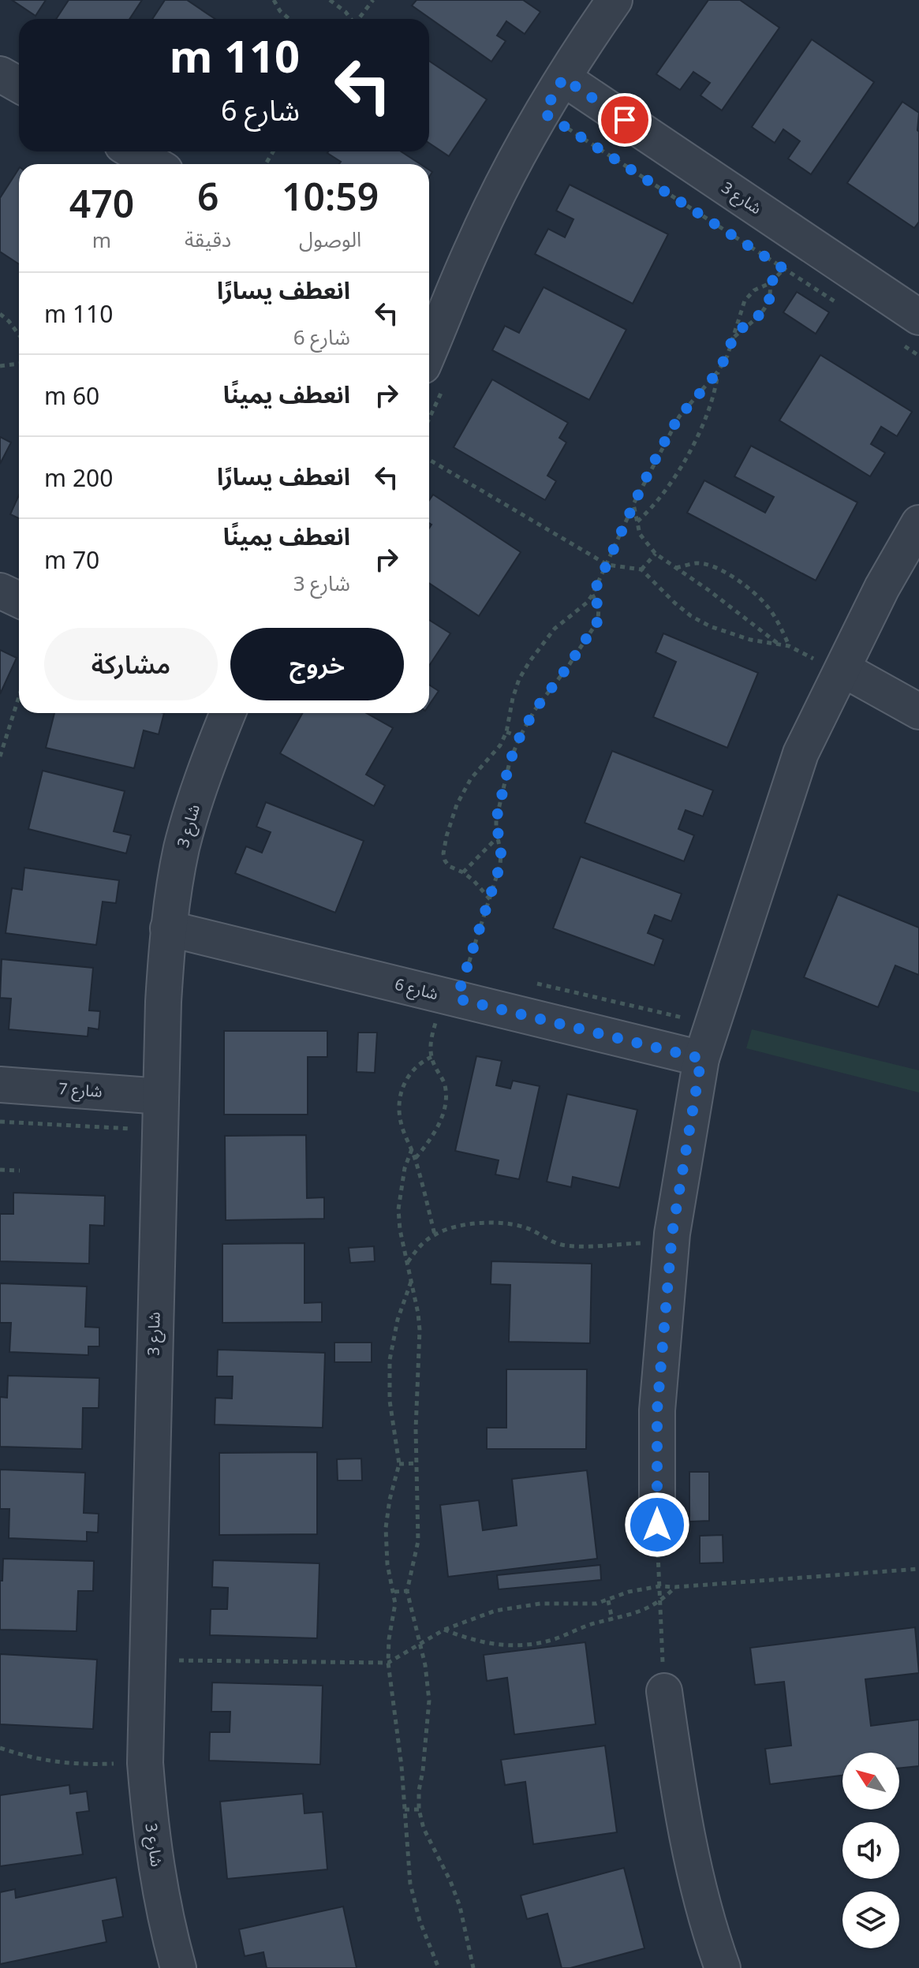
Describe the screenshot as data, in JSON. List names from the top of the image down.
{
  "streets": {
    "street": ["شارع 3", "شارع 6", "شارع 7"]
  },
  "crossings": [
    ["شارع 3", "شارع 6"],
    ["شارع 3", "شارع 7"]
  ],
  "north": "top left",
  "page": {
    "turn": ["110 m", "شارع 6"],
    "eta": [
      "10:59",
      "الوصول",
      "6",
      "دقيقة",
      "470",
      "m"
    ],
    "list": [
      {
        "name": "انعطف يسارًا",
        "note": "شارع 6",
        "value": "110 m"
      },
      {
        "name": "انعطف يمينًا",
        "value": "60 m"
      },
      {
        "name": "انعطف يسارًا",
        "value": "200 m"
      },
      {
        "name": "انعطف يمينًا",
        "note": "شارع 3",
        "value": "70 m"
      }
    ],
    "buttons": ["خروج", "مشاركة"]
  }
}
